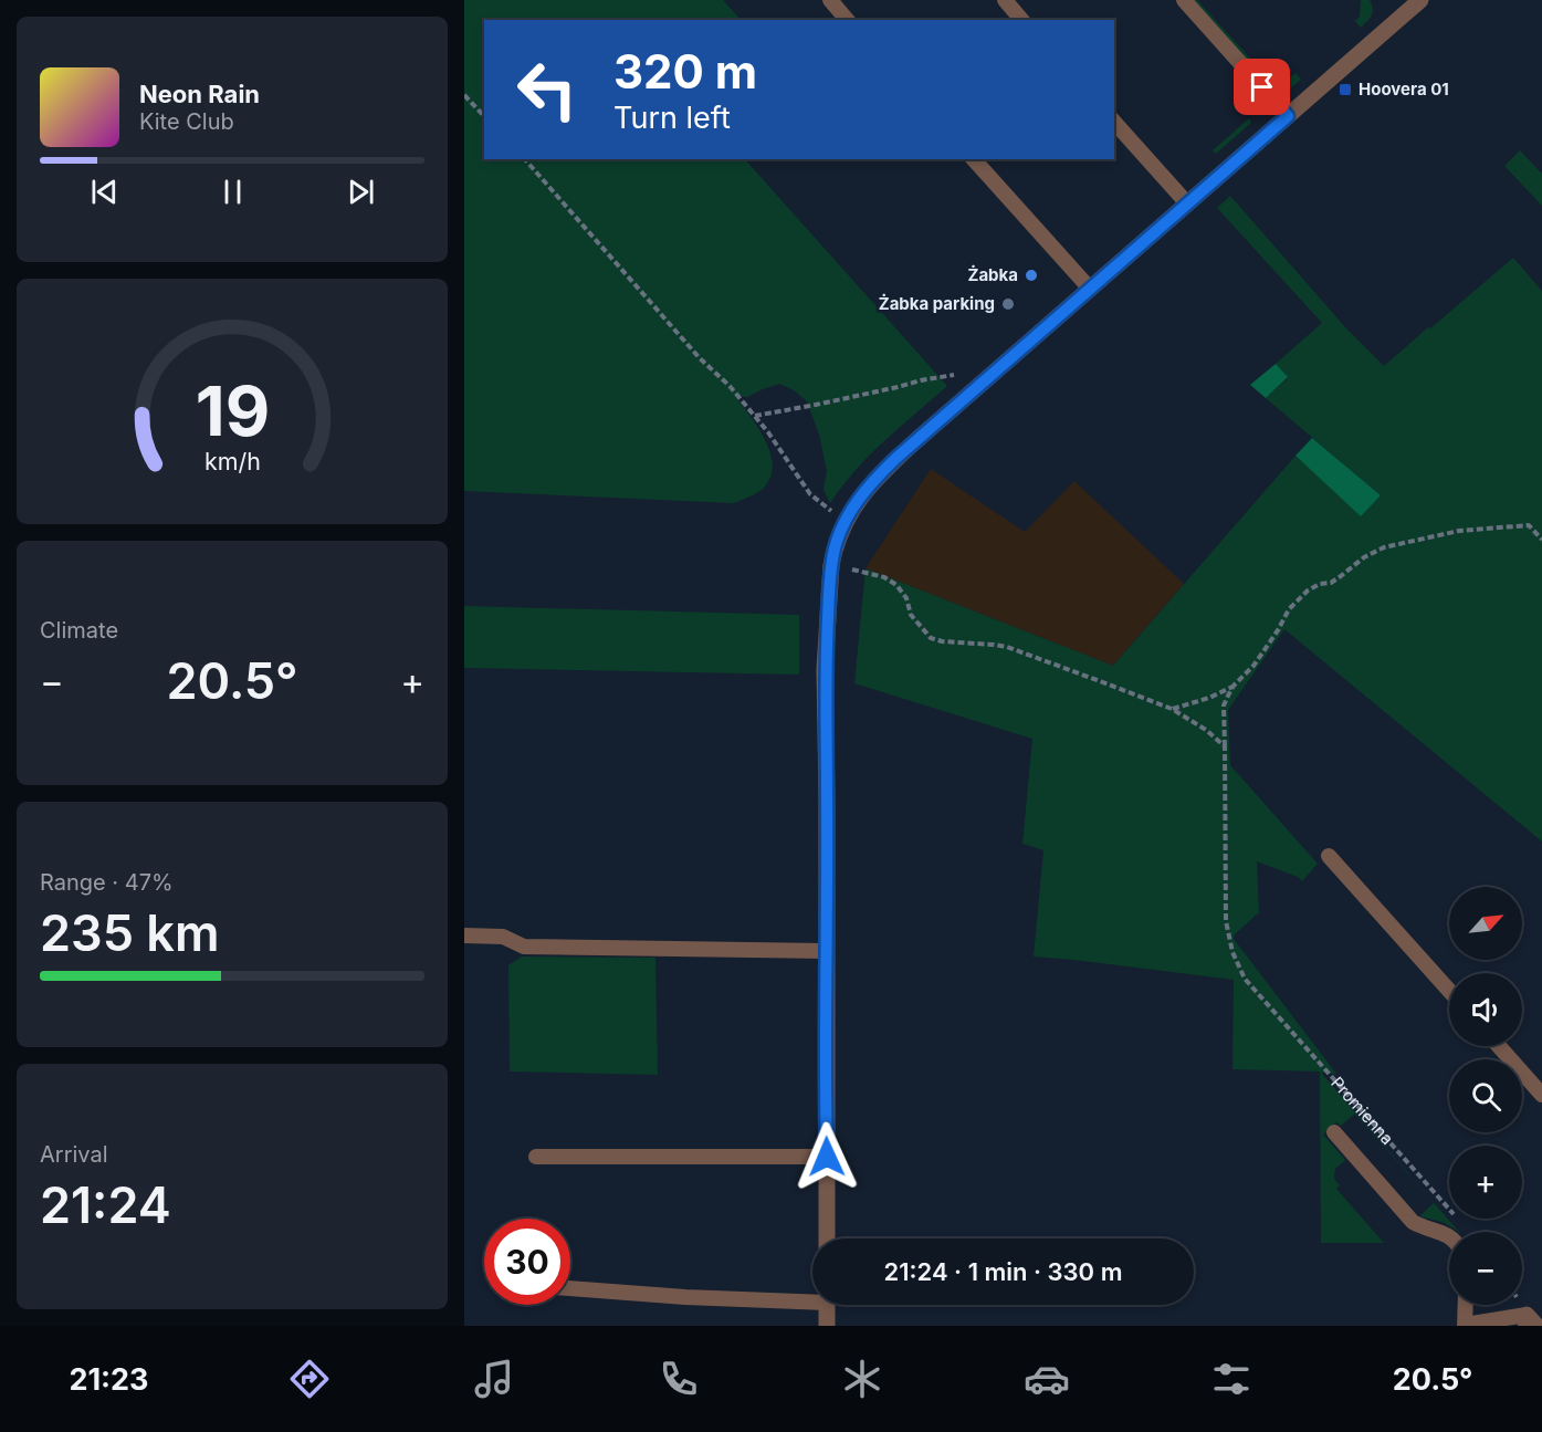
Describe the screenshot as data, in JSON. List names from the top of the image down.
{
  "streets": {
    "path": ["Promienna"]
  },
  "places": {
    "transit": ["Hoovera 01"],
    "other": ["Żabka", "Żabka parking"]
  },
  "north": "top right",
  "page": {
    "turn": ["320 m", "Turn left"],
    "song": ["Neon Rain", "Kite Club"],
    "tile": [
      "Climate",
      ["Range · 47%", "235 km"],
      ["Arrival", "21:24"]
    ],
    "heat": ["−", "20.5°", "+"],
    "map_buttons": ["+", "−"],
    "limit": "30",
    "trip": "21:24 · 1 min · 330 m",
    "tabs": ["21:23", "20.5°"],
    "gauge": ["19", "km/h"]
  }
}
